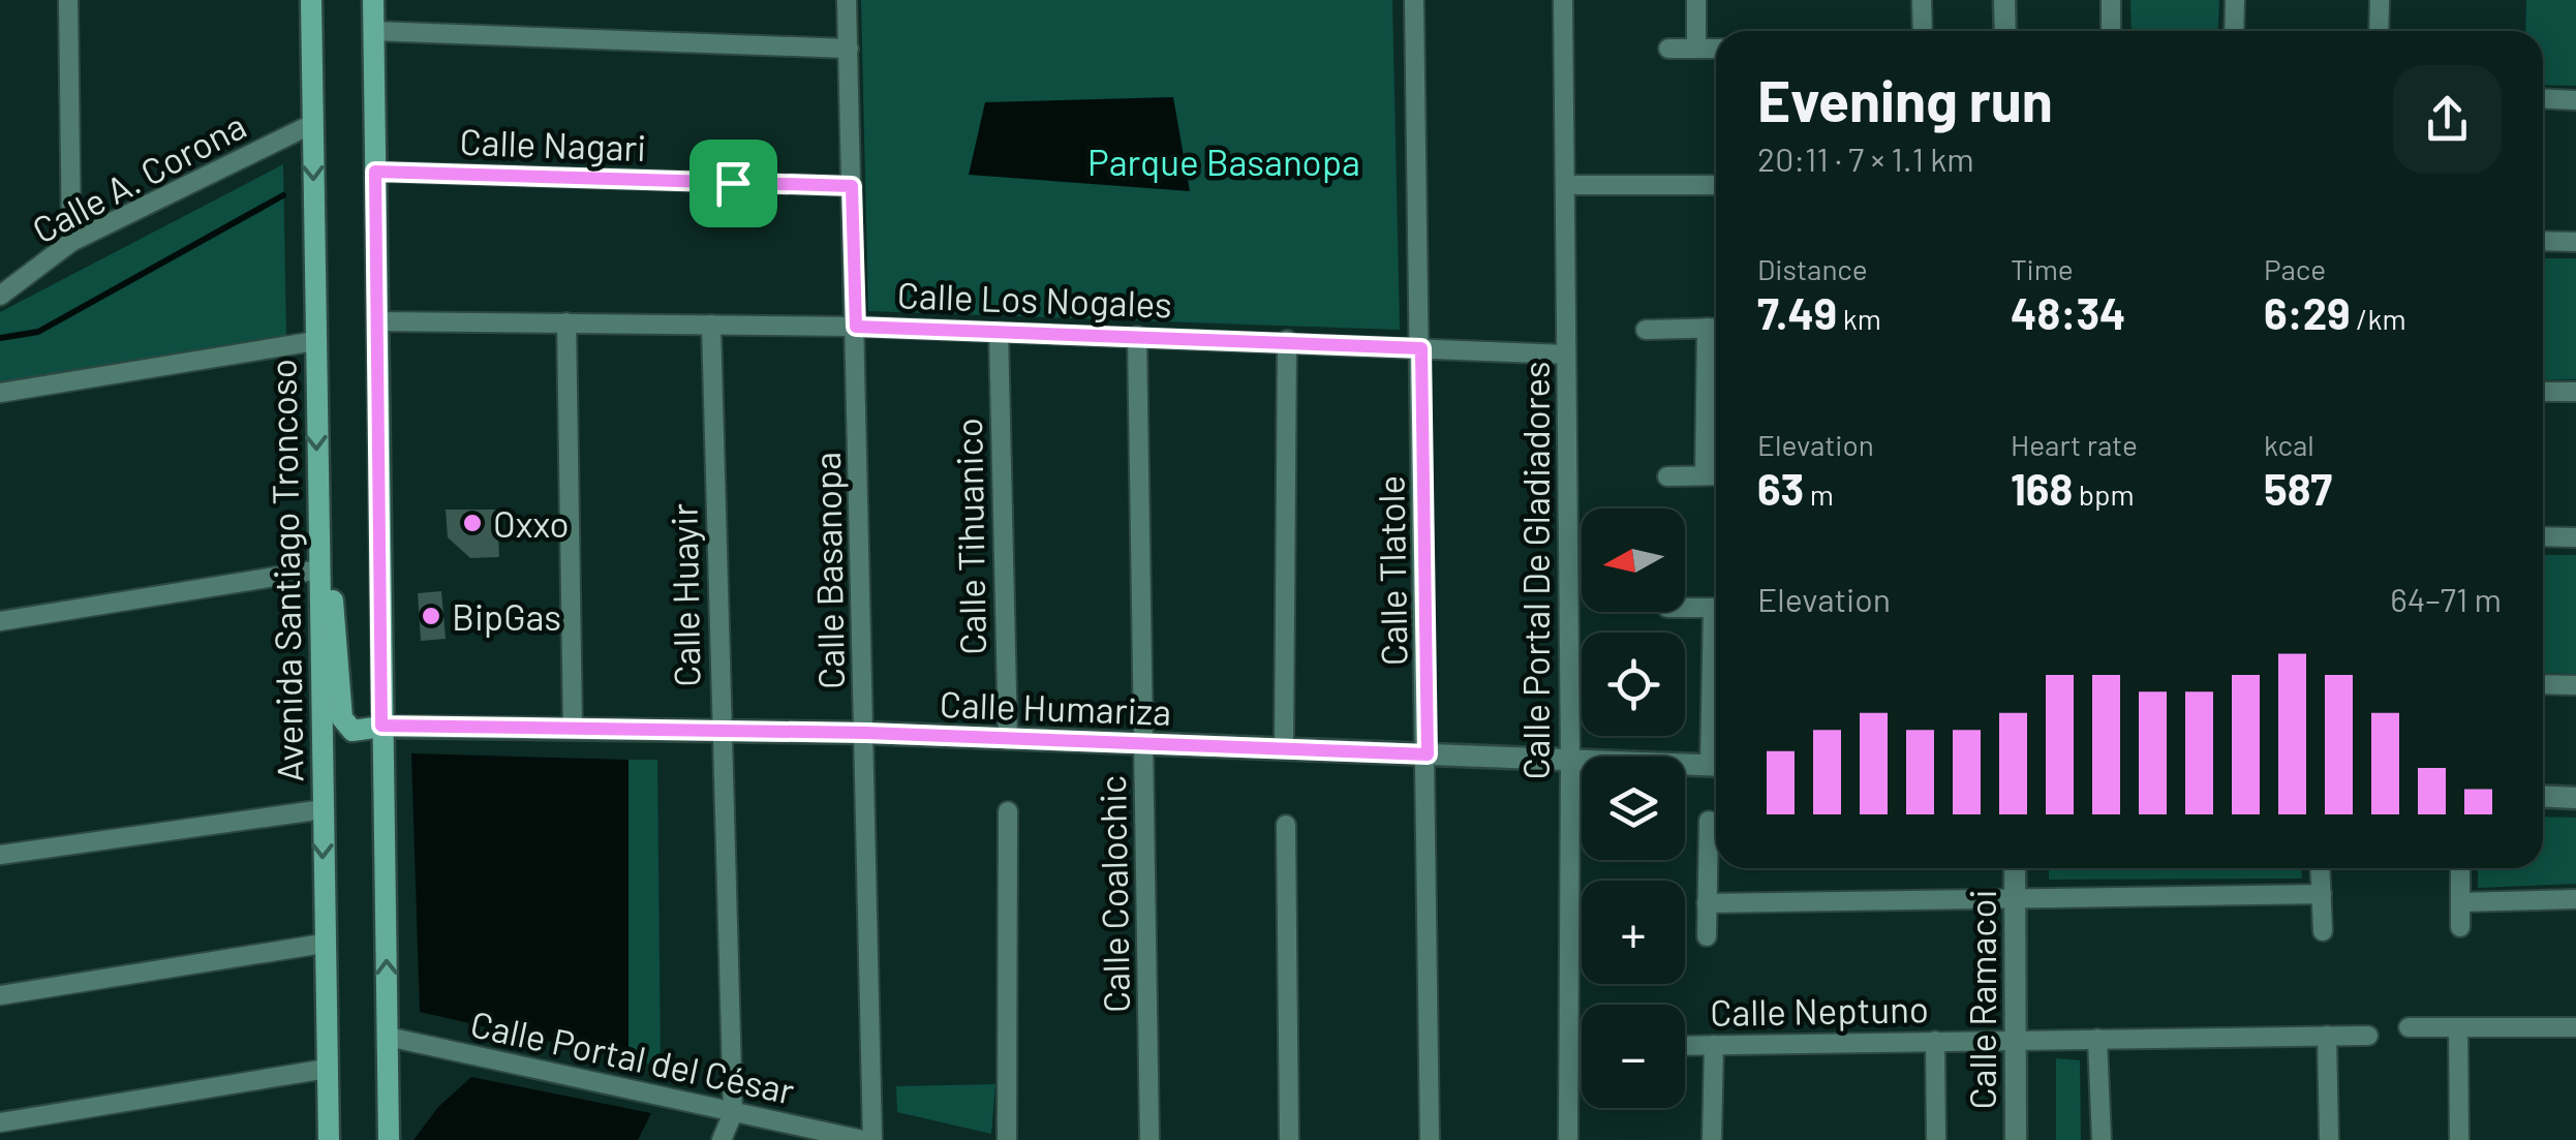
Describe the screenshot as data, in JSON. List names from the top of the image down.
{
  "streets": {
    "main road": ["Avenida Santiago Troncoso"],
    "street": [
      "Calle Nagari",
      "Calle A. Corona",
      "Calle Los Nogales",
      "Calle Tihuanico",
      "Calle Basanopa",
      "Calle Tlatole",
      "Calle Portal De Gladiadores",
      "Calle Huayir",
      "Calle Humariza",
      "Calle Coalochic",
      "Calle Ramacoi",
      "Calle Neptuno",
      "Calle Portal del César"
    ]
  },
  "crossings": [
    ["Calle Nagari", "Calle Basanopa"],
    ["Calle A. Corona", "Avenida Santiago Troncoso"],
    ["Calle Los Nogales", "Calle Tihuanico"],
    ["Calle Los Nogales", "Calle Basanopa"],
    ["Calle Los Nogales", "Calle Tlatole"],
    ["Calle Los Nogales", "Calle Portal De Gladiadores"],
    ["Calle Los Nogales", "Calle Huayir"],
    ["Calle Los Nogales", "Calle Coalochic"],
    ["Calle Tihuanico", "Calle Humariza"],
    ["Calle Basanopa", "Calle Humariza"],
    ["Calle Tlatole", "Calle Humariza"],
    ["Calle Portal De Gladiadores", "Calle Humariza"],
    ["Calle Huayir", "Calle Humariza"],
    ["Calle Huayir", "Calle Portal del César"],
    ["Calle Humariza", "Calle Coalochic"],
    ["Calle Ramacoi", "Calle Neptuno"]
  ],
  "parks": ["Parque Basanopa"],
  "places": ["Oxxo", "BipGas"],
  "north": "left",
  "page": {
    "heading": ["Evening run", "20:11 · 7 × 1.1 km"],
    "stats": [
      ["Distance", "7.49 km"],
      ["Time", "48:34"],
      ["Pace", "6:29 /km"],
      ["Elevation", "63 m"],
      ["Heart rate", "168 bpm"],
      ["kcal", "587"]
    ],
    "map_buttons": ["+", "−"],
    "chart": ["Elevation", "64–71 m"]
  }
}
